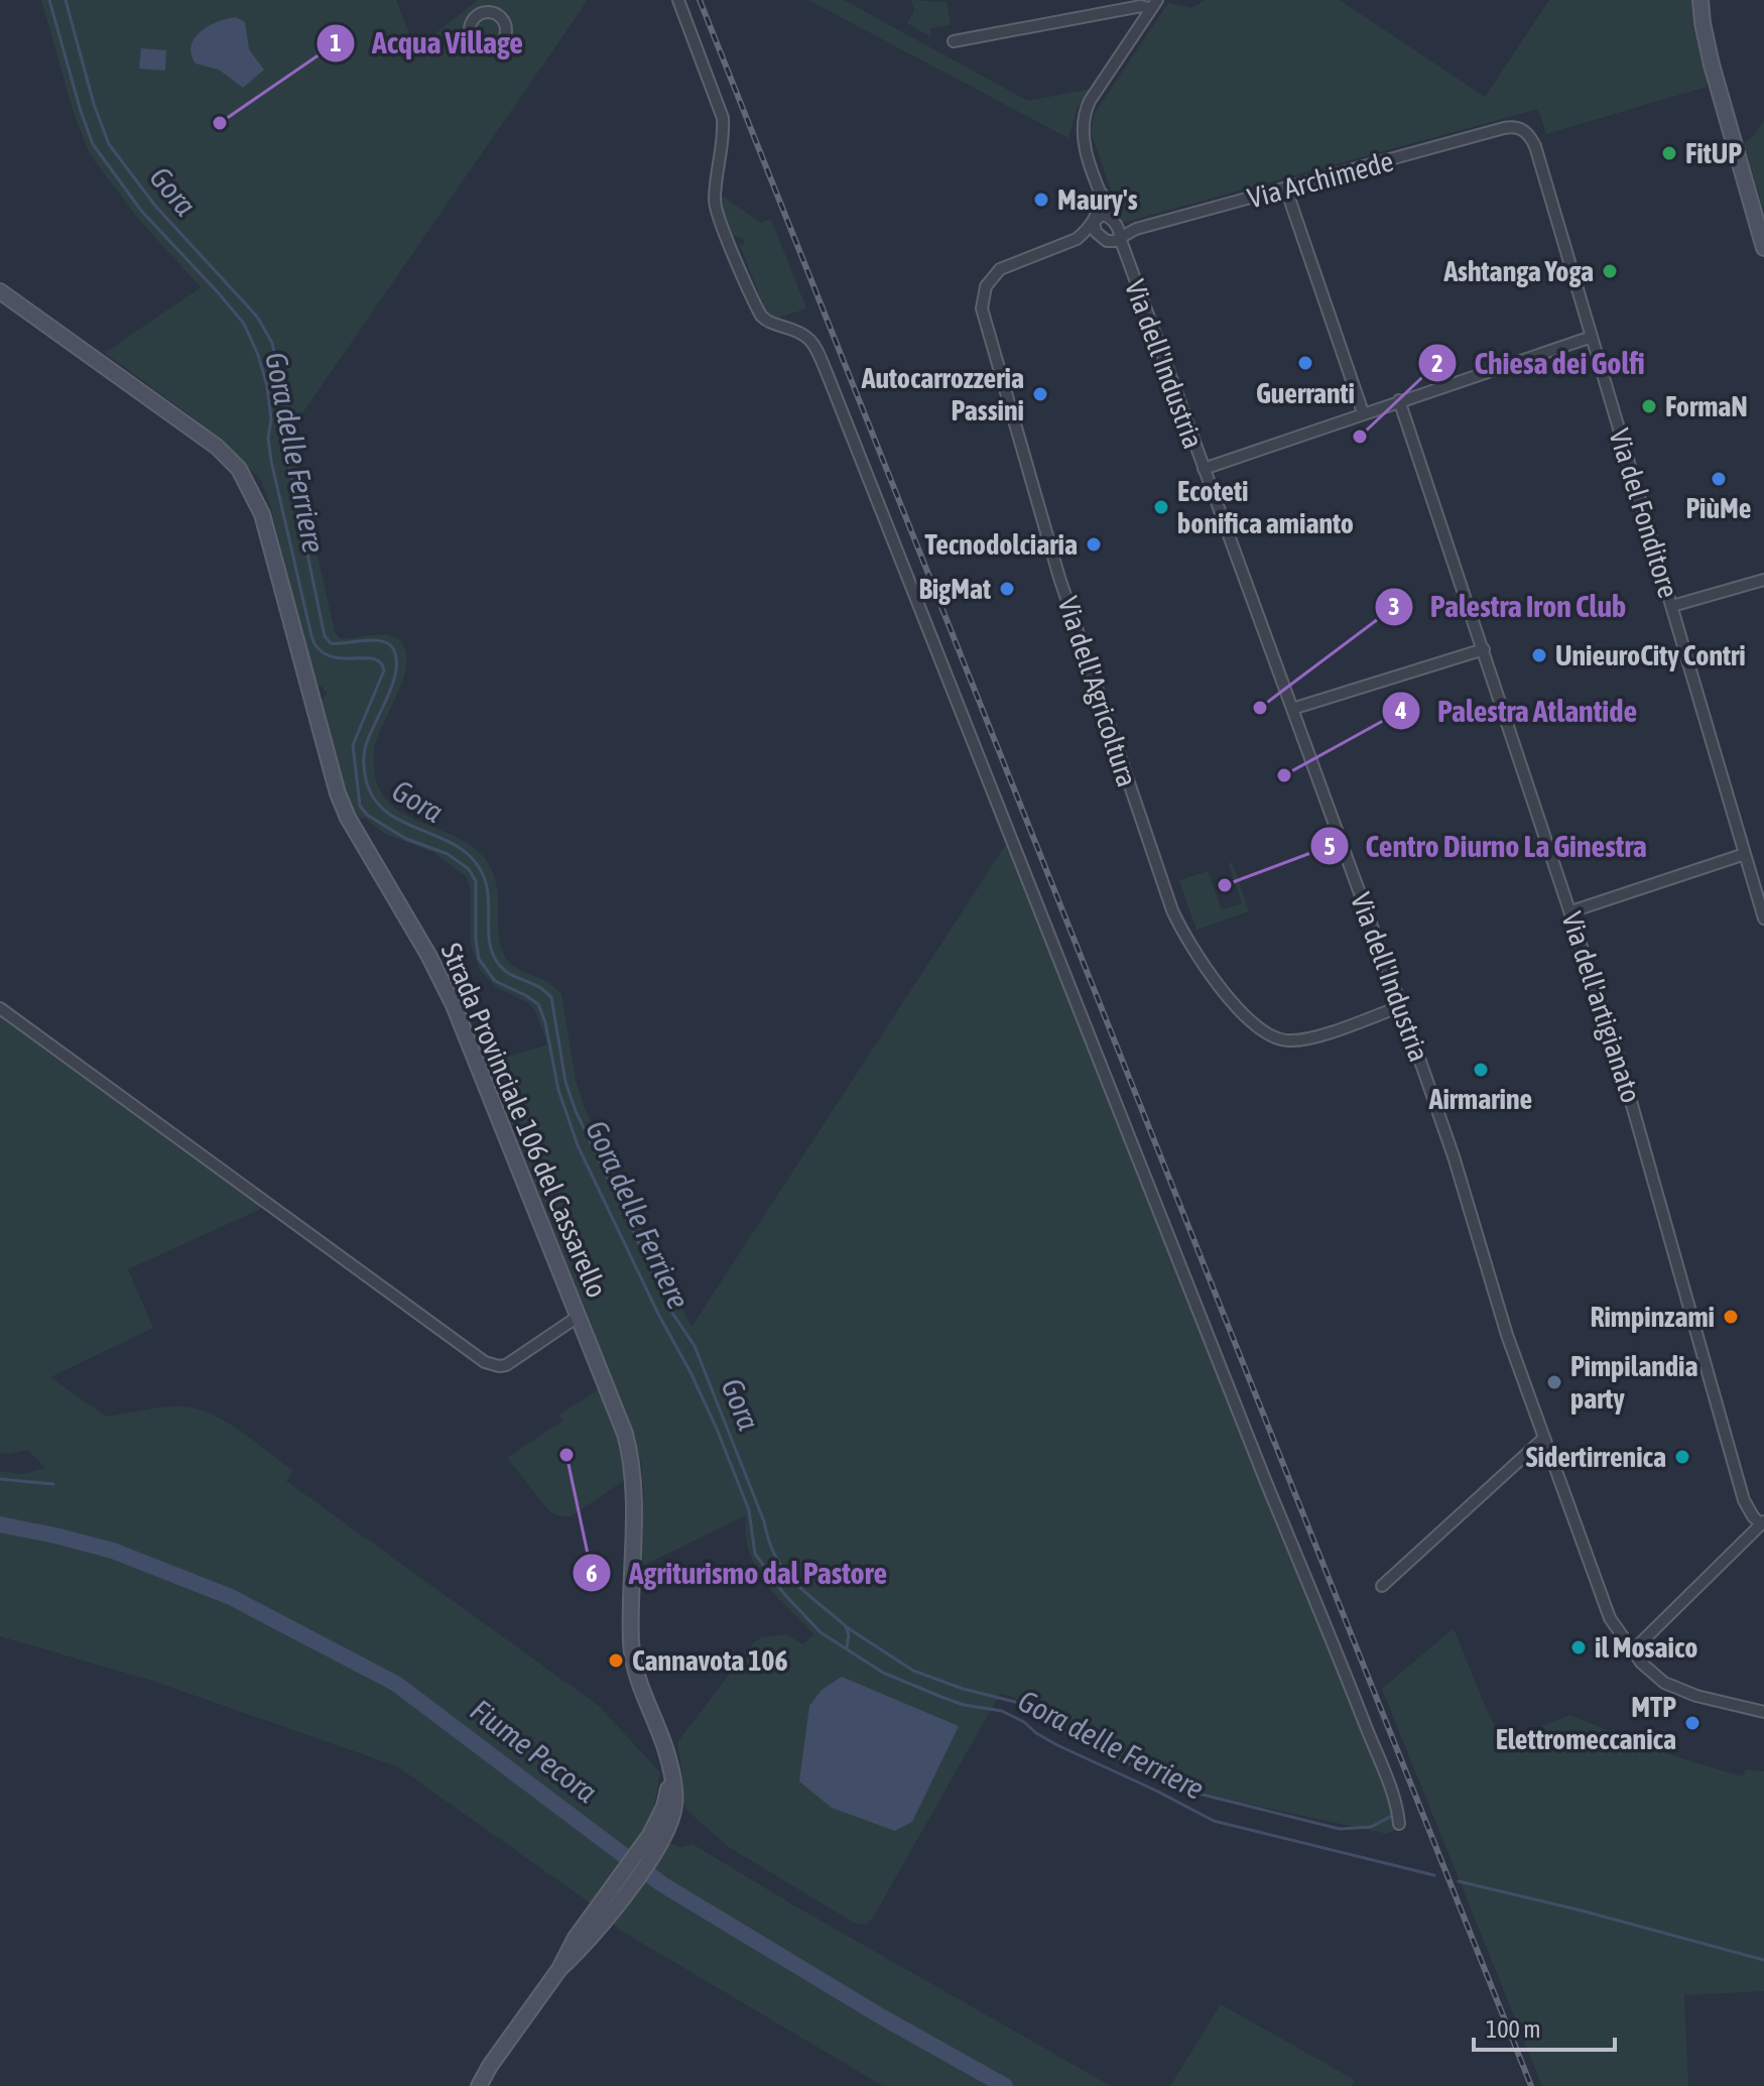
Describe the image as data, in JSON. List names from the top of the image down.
{
  "streets": {
    "street": [
      "Via Archimede",
      "Via dell'Industria",
      "Via del Fonditore",
      "Via dell'Agricoltura",
      "Via dell'artigianato",
      "Strada Provinciale 106 del Cassarello"
    ]
  },
  "crossings": [
    ["Via Archimede", "Via dell'Industria"],
    ["Via Archimede", "Via del Fonditore"],
    ["Via Archimede", "Via dell'Agricoltura"],
    ["Via dell'Industria", "Via dell'Agricoltura"]
  ],
  "water": ["Gora", "Gora delle Ferriere", "Fiume Pecora"],
  "places": [
    "Acqua Village",
    "FitUP",
    "Maury's",
    "Ashtanga Yoga",
    "Guerranti",
    "Autocarrozzeria Passini",
    "FormaN",
    "Chiesa dei Golfi",
    "PiùMe",
    "Ecoteti bonifica amianto",
    "Tecnodolciaria",
    "BigMat",
    "UnieuroCity Contri",
    "Palestra Iron Club",
    "Palestra Atlantide",
    "Centro Diurno La Ginestra",
    "Airmarine",
    "Rimpinzami",
    "Pimpilandia party",
    "Agriturismo dal Pastore",
    "Sidertirrenica",
    "il Mosaico",
    "Cannavota 106",
    "MTP Elettromeccanica"
  ],
  "scale_bar": "100 m"
}
